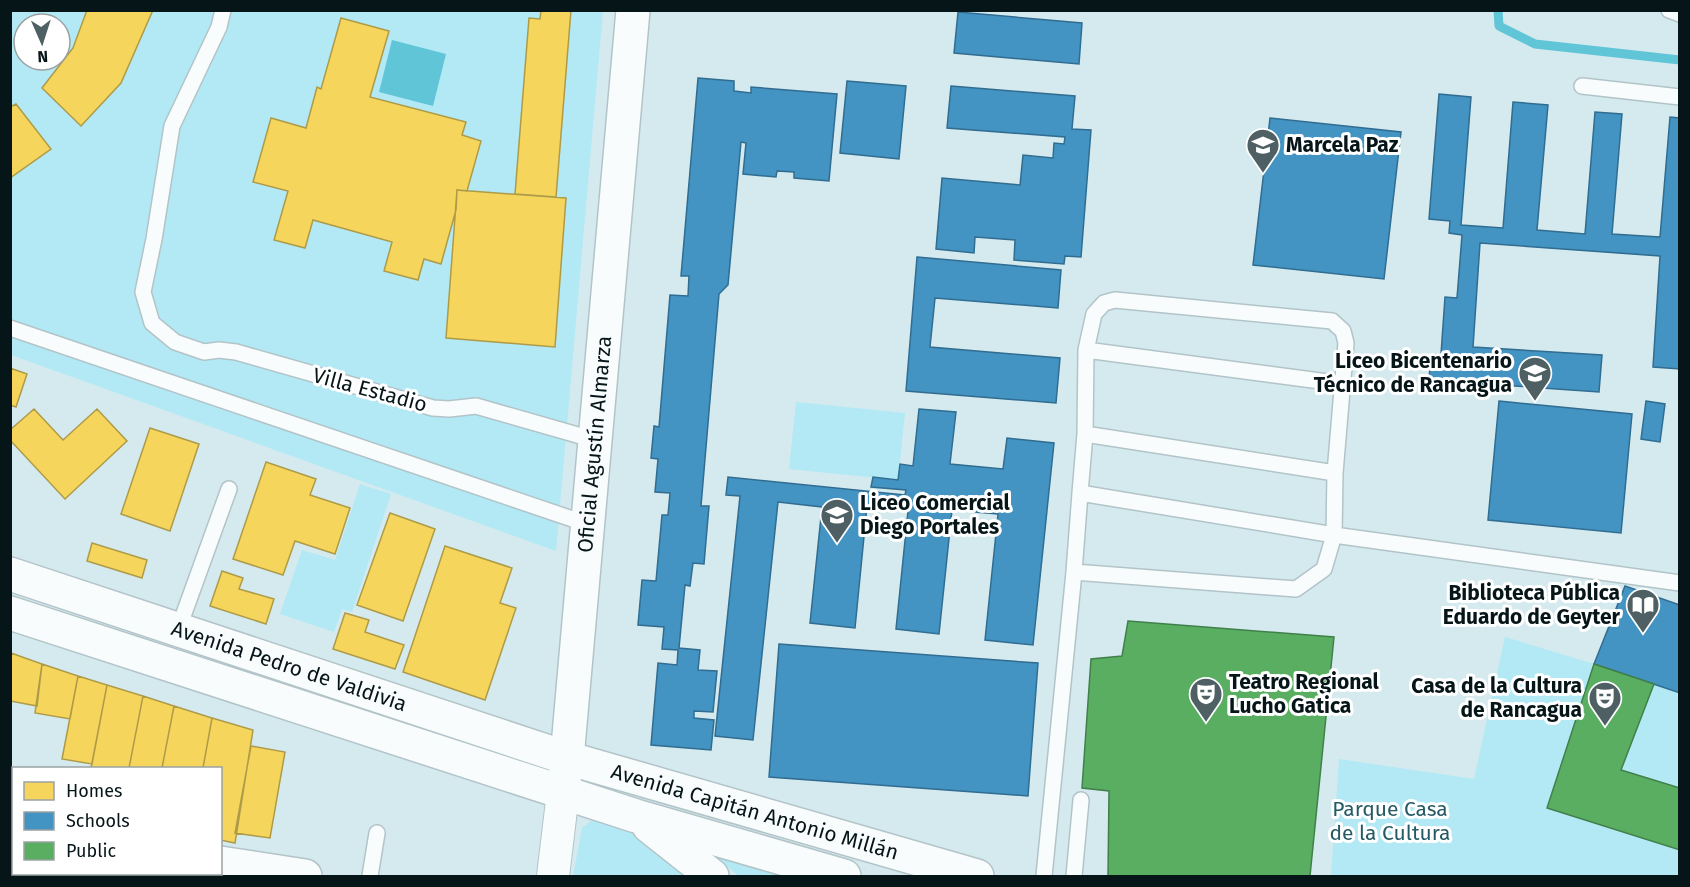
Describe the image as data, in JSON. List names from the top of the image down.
{
  "streets": {
    "main road": ["Oficial Agustín Almarza", "Avenida Pedro de Valdivia", "Avenida Capitán Antonio Millán"],
    "lane": ["Villa Estadio"]
  },
  "crossings": [
    ["Villa Estadio", "Oficial Agustín Almarza"],
    ["Oficial Agustín Almarza", "Avenida Pedro de Valdivia"],
    ["Oficial Agustín Almarza", "Avenida Capitán Antonio Millán"],
    ["Avenida Pedro de Valdivia", "Avenida Capitán Antonio Millán"]
  ],
  "parks": ["Parque Casa de la Cultura"],
  "places": {
    "school or university": ["Marcela Paz", "Liceo Bicentenario Técnico de Rancagua", "Liceo Comercial Diego Portales"],
    "library": ["Biblioteca Pública Eduardo de Geyter"],
    "theatre": ["Teatro Regional Lucho Gatica", "Casa de la Cultura de Rancagua"]
  },
  "legend": ["Homes", "Schools", "Public"],
  "north": "bottom"
}
